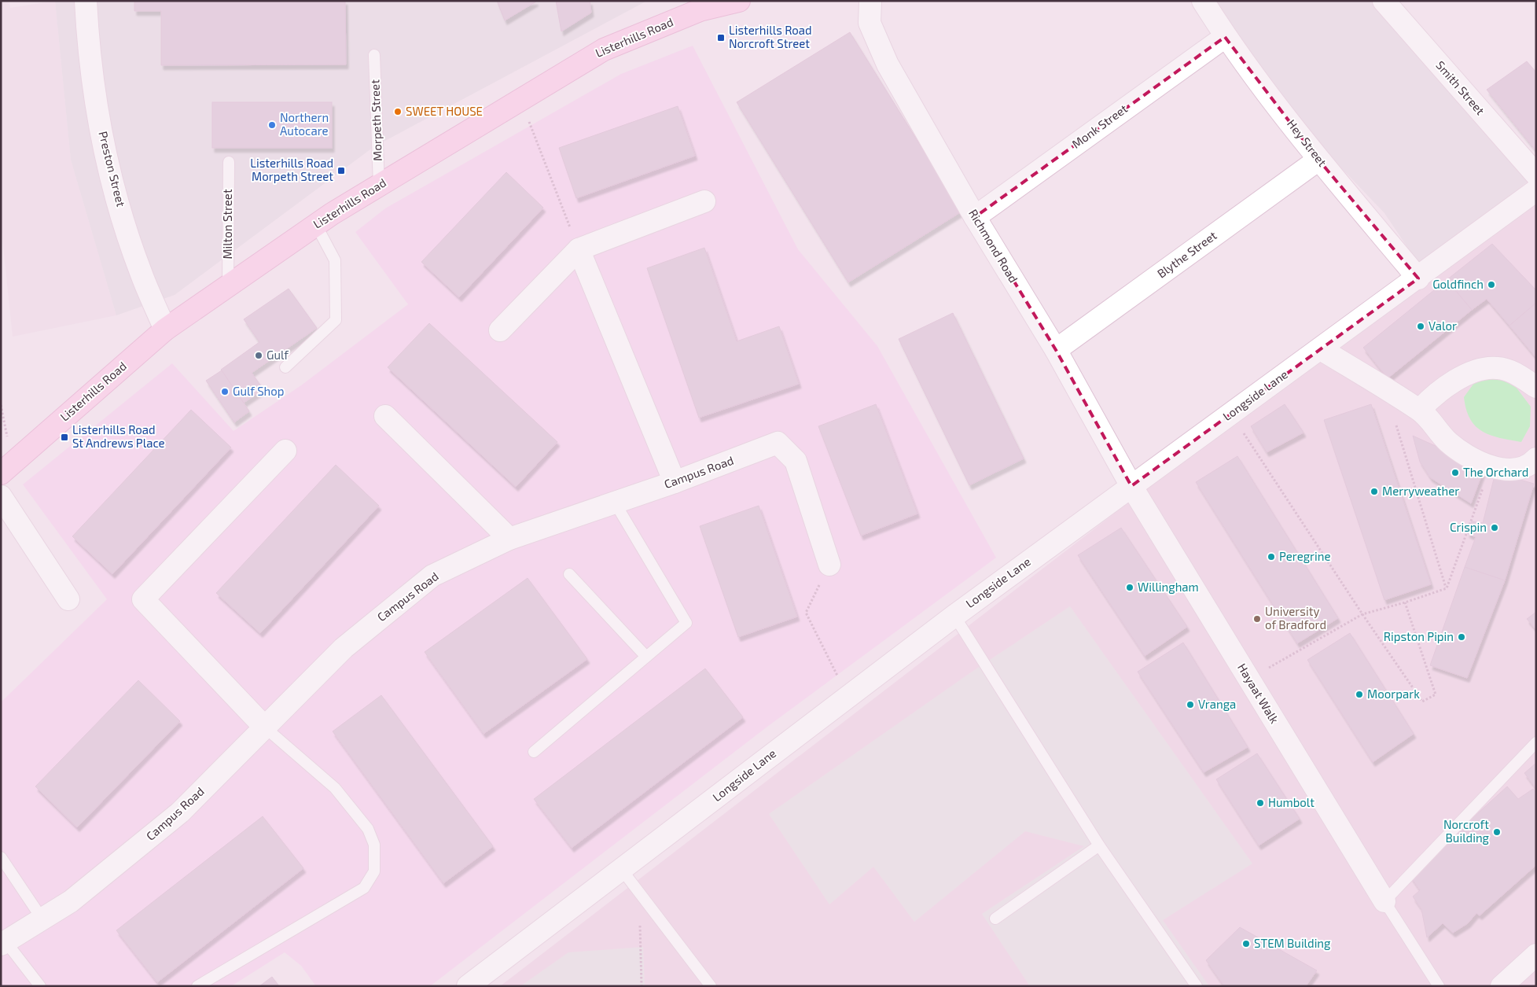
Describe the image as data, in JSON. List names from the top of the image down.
{
  "streets": {
    "street": [
      "Listerhills Road",
      "Smith Street",
      "Monk Street",
      "Hey Street",
      "Preston Street",
      "Richmond Road",
      "Blythe Street",
      "Longside Lane",
      "Campus Road",
      "Hayaat Walk"
    ],
    "lane": ["Morpeth Street", "Milton Street"]
  },
  "crossings": [
    ["Listerhills Road", "Morpeth Street"],
    ["Listerhills Road", "Preston Street"],
    ["Listerhills Road", "Milton Street"],
    ["Monk Street", "Hey Street"],
    ["Monk Street", "Richmond Road"],
    ["Hey Street", "Blythe Street"],
    ["Hey Street", "Longside Lane"],
    ["Richmond Road", "Blythe Street"],
    ["Richmond Road", "Longside Lane"],
    ["Richmond Road", "Hayaat Walk"],
    ["Longside Lane", "Hayaat Walk"]
  ],
  "places": {
    "transit": ["Listerhills Road Norcroft Street", "Listerhills Road Morpeth Street", "Listerhills Road St Andrews Place"],
    "other": [
      "SWEET HOUSE",
      "Northern Autocare",
      "Goldfinch",
      "Valor",
      "Gulf",
      "Gulf Shop",
      "The Orchard",
      "Merryweather",
      "Crispin",
      "Peregrine",
      "Willingham",
      "University of Bradford",
      "Ripston Pipin",
      "Moorpark",
      "Vranga",
      "Humbolt",
      "Norcroft Building",
      "STEM Building"
    ]
  }
}
